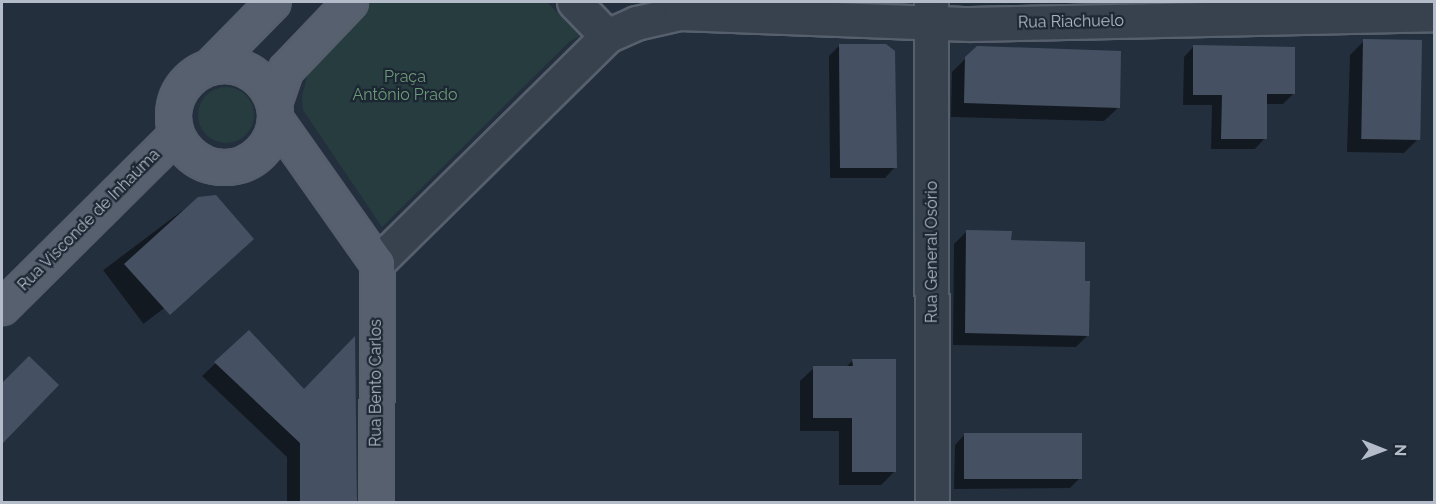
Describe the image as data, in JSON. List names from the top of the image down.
{
  "streets": {
    "main road": ["Rua Visconde de Inhaúma", "Rua Bento Carlos"],
    "street": ["Rua Riachuelo", "Rua General Osório"]
  },
  "crossings": [
    ["Rua Riachuelo", "Rua General Osório"]
  ],
  "parks": ["Praça Antônio Prado"],
  "north": "right"
}
